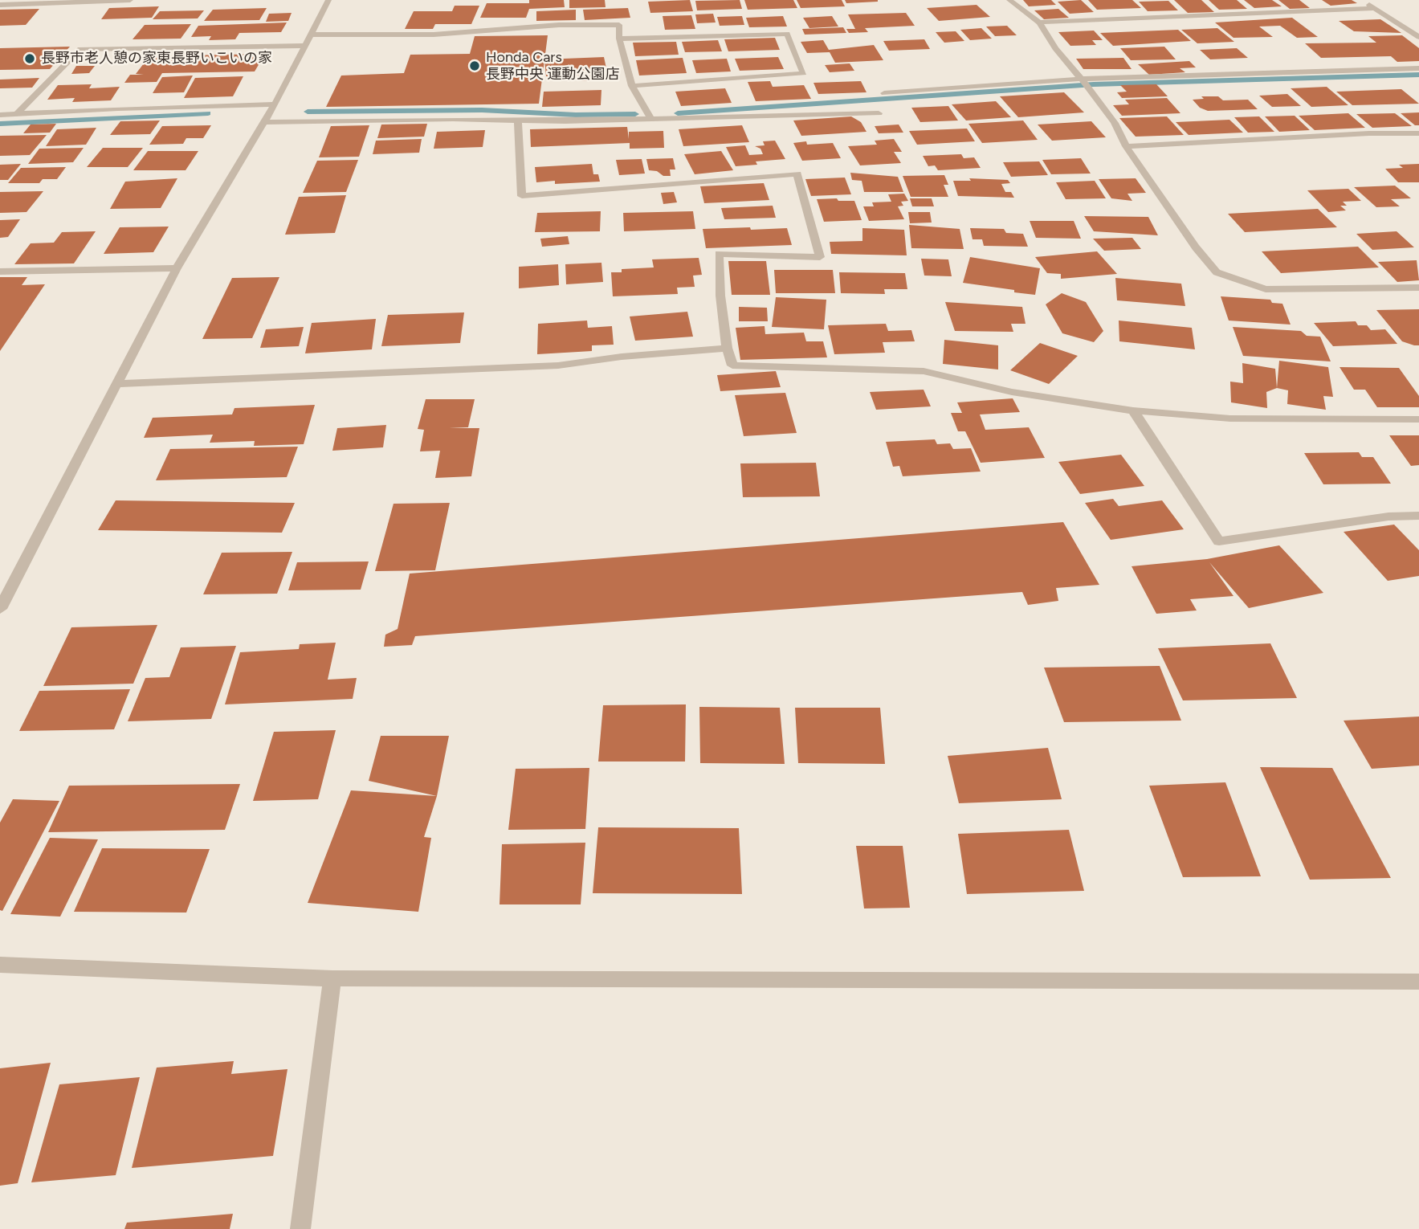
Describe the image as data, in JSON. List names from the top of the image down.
{
  "places": ["長野市老人憩の家東長野いこいの家", "Honda Cars 長野中央 運動公園店"]
}
